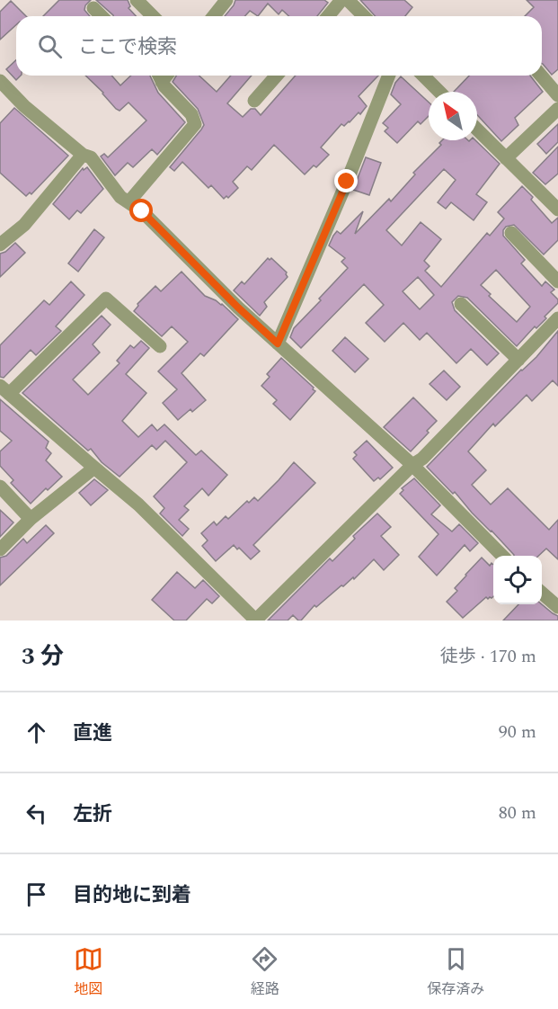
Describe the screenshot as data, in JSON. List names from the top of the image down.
{
  "north": "top left",
  "page": {
    "search": "ここで検索",
    "heading": ["3 分", "徒歩 · 170 m"],
    "list": [
      ["直進", "90 m"],
      ["左折", "80 m"],
      "目的地に到着"
    ],
    "nav": ["地図", "経路", "保存済み"]
  }
}
